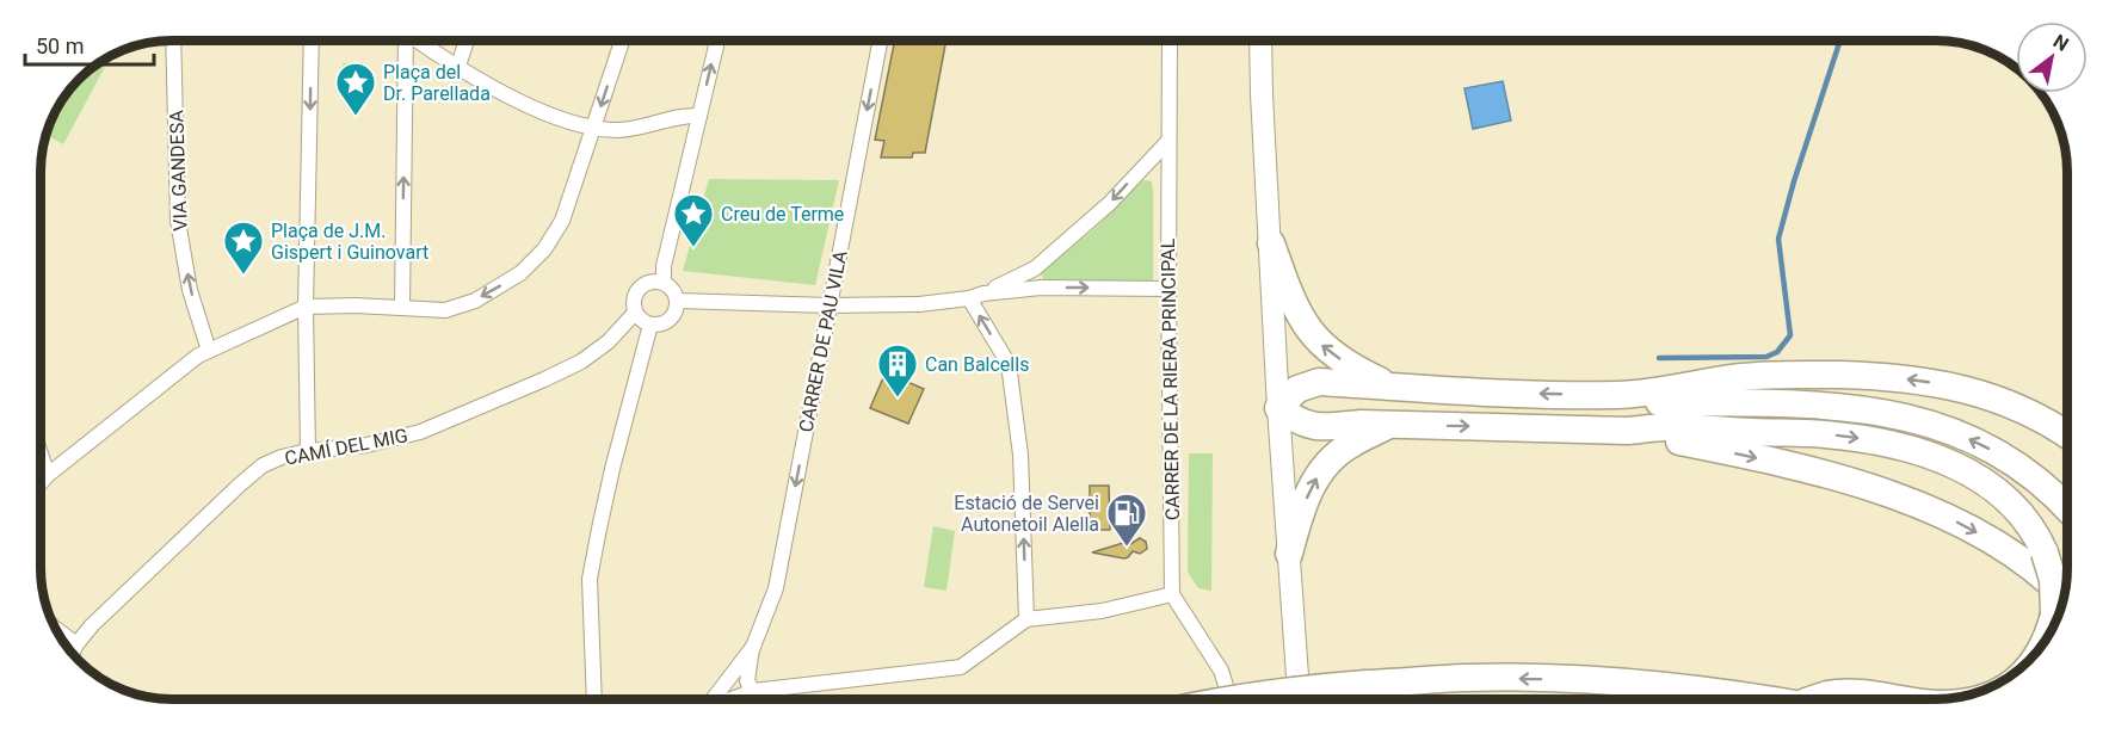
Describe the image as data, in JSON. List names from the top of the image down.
{
  "streets": {
    "street": [
      "VIA GANDESA",
      "CARRER DE PAU VILA",
      "CARRER DE LA RIERA PRINCIPAL",
      "CAMÍ DEL MIG"
    ]
  },
  "one_way": ["CARRER DE PAU VILA"],
  "places": {
    "place": ["Plaça del Dr. Parellada", "Creu de Terme", "Plaça de J.M. Gispert i Guinovart"],
    "building": ["Can Balcells"],
    "fuel station": ["Estació de Servei Autonetoil Alella"]
  },
  "scale_bar": "50 m",
  "north": "top right"
}
